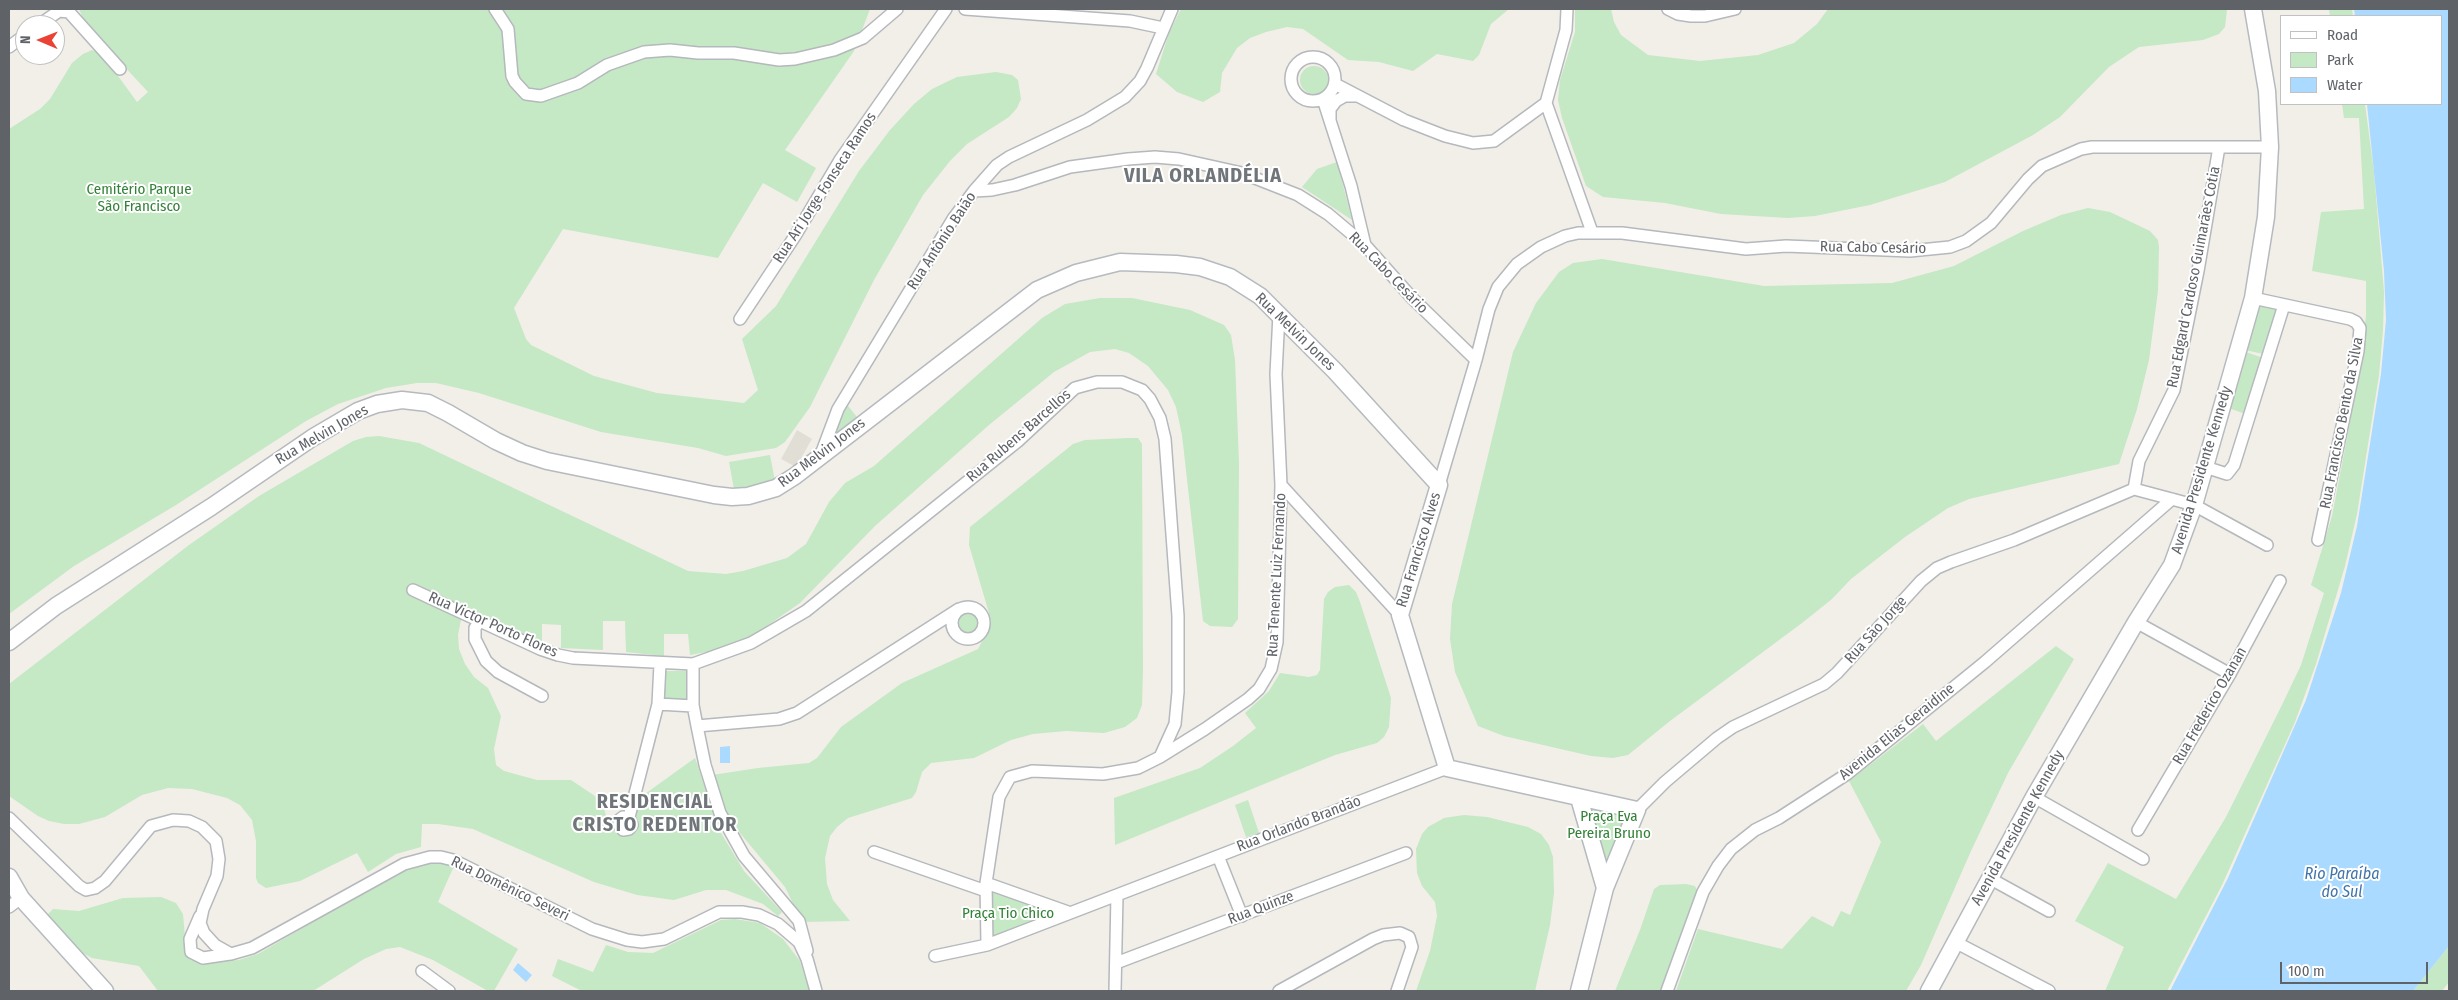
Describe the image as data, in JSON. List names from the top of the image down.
{
  "streets": {
    "street": [
      "Rua Ari Jorge Fonseca Ramos",
      "Rua Antônio Baião",
      "Rua Cabo Cesário",
      "Rua Edgard Cardoso Guimarães Cotia",
      "Rua Melvin Jones",
      "Rua Francisco Bento da Silva",
      "Rua Rubens Barcellos",
      "Avenida Presidente Kennedy",
      "Rua Francisco Alves",
      "Rua Tenente Luiz Fernando",
      "Rua Victor Porto Flores",
      "Rua São Jorge",
      "Rua Frederico Ozanan",
      "Avenida Elias Geraidine",
      "Rua Orlando Brandão",
      "Rua Domênico Severi",
      "Rua Quinze"
    ]
  },
  "crossings": [
    ["Rua Antônio Baião", "Rua Cabo Cesário"],
    ["Rua Antônio Baião", "Rua Melvin Jones"],
    ["Rua Cabo Cesário", "Rua Edgard Cardoso Guimarães Cotia"],
    ["Rua Cabo Cesário", "Avenida Presidente Kennedy"],
    ["Rua Cabo Cesário", "Rua Francisco Alves"],
    ["Rua Edgard Cardoso Guimarães Cotia", "Rua São Jorge"],
    ["Rua Melvin Jones", "Rua Francisco Alves"],
    ["Rua Melvin Jones", "Rua Tenente Luiz Fernando"],
    ["Rua Francisco Bento da Silva", "Avenida Presidente Kennedy"],
    ["Rua Rubens Barcellos", "Rua Tenente Luiz Fernando"],
    ["Rua Rubens Barcellos", "Rua Victor Porto Flores"],
    ["Rua Francisco Alves", "Rua Orlando Brandão"]
  ],
  "districts": ["VILA ORLANDÉLIA", "RESIDENCIAL CRISTO REDENTOR"],
  "water": ["Rio Paraíba do Sul"],
  "parks": ["Cemitério Parque São Francisco", "Praça Eva Pereira Bruno", "Praça Tio Chico"],
  "legend": ["Road", "Park", "Water"],
  "scale_bar": "100 m",
  "north": "left"
}
